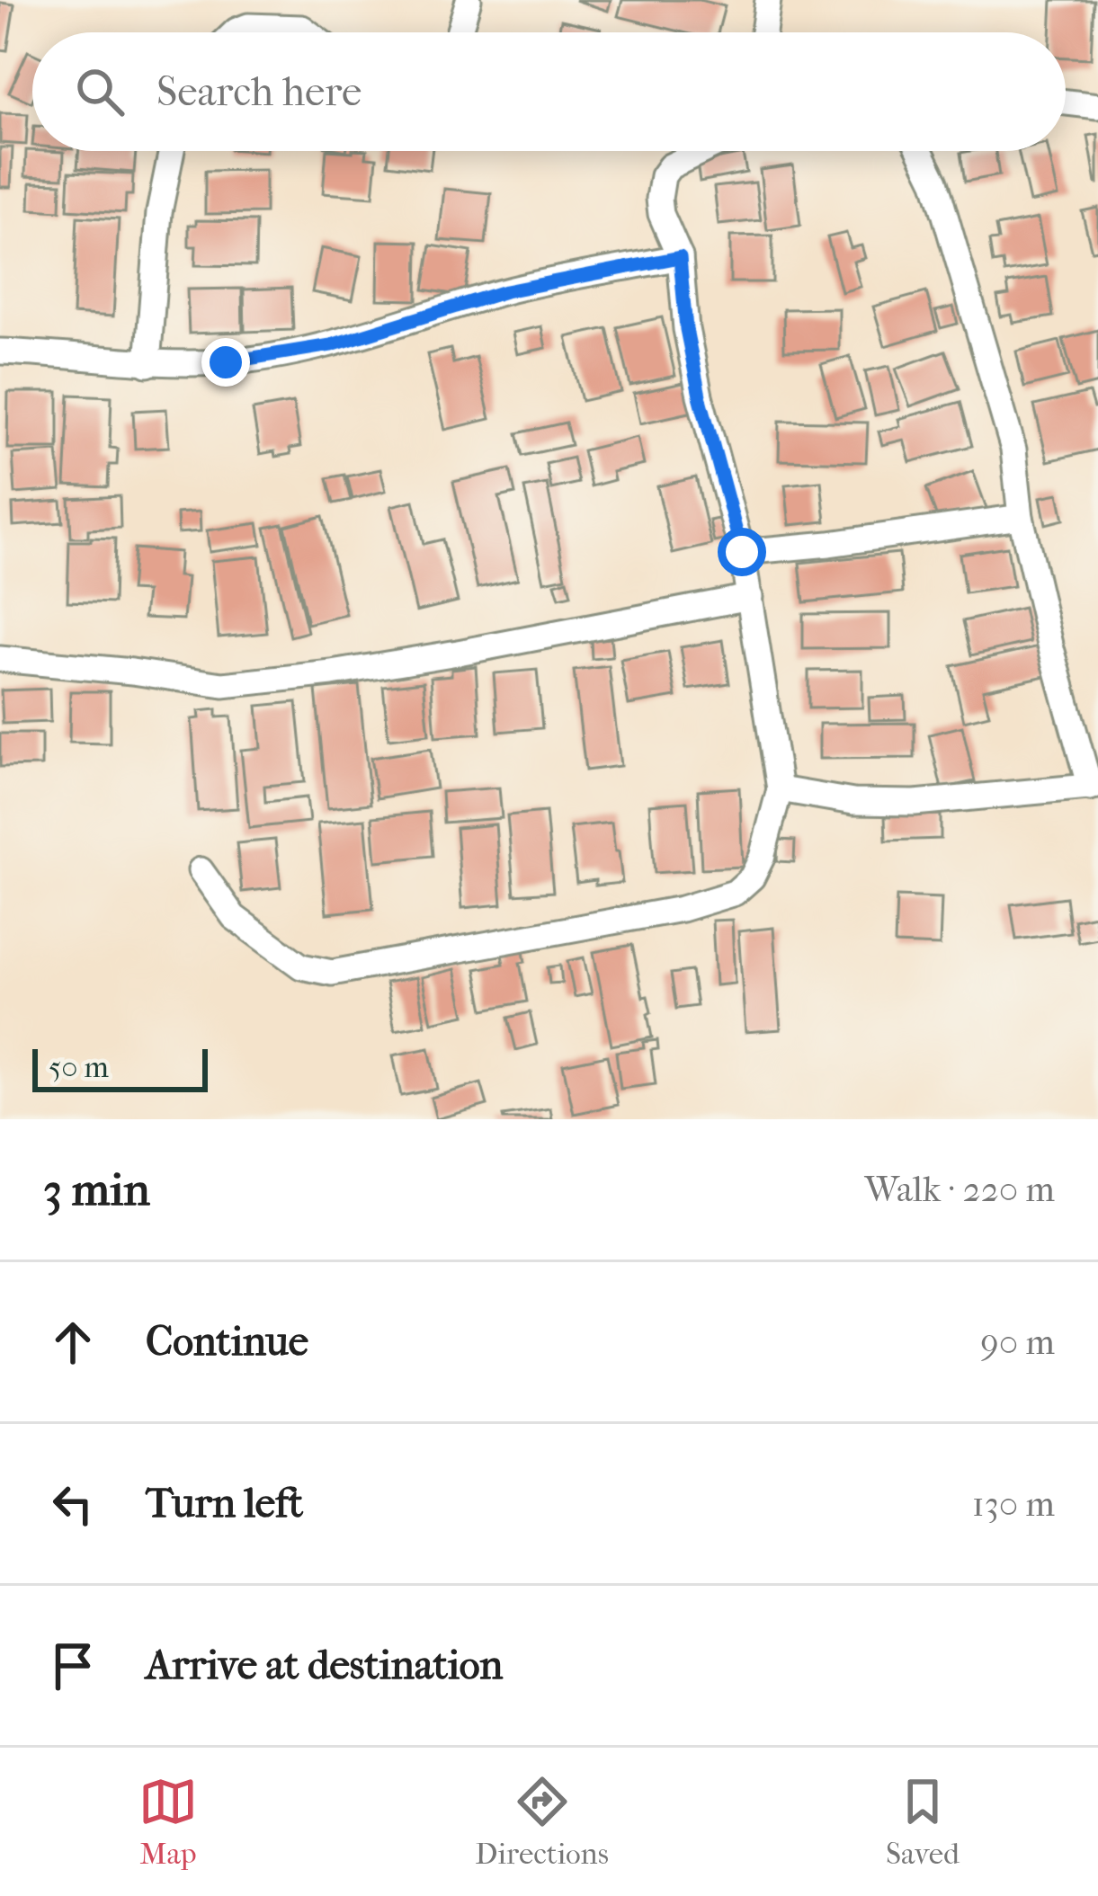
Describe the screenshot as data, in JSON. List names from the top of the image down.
{
  "scale_bar": "50 m",
  "page": {
    "search": "Search here",
    "scale": "50 m",
    "heading": ["3 min", "Walk · 220 m"],
    "list": [
      ["Continue", "90 m"],
      ["Turn left", "130 m"],
      "Arrive at destination"
    ],
    "nav": ["Map", "Directions", "Saved"]
  }
}
